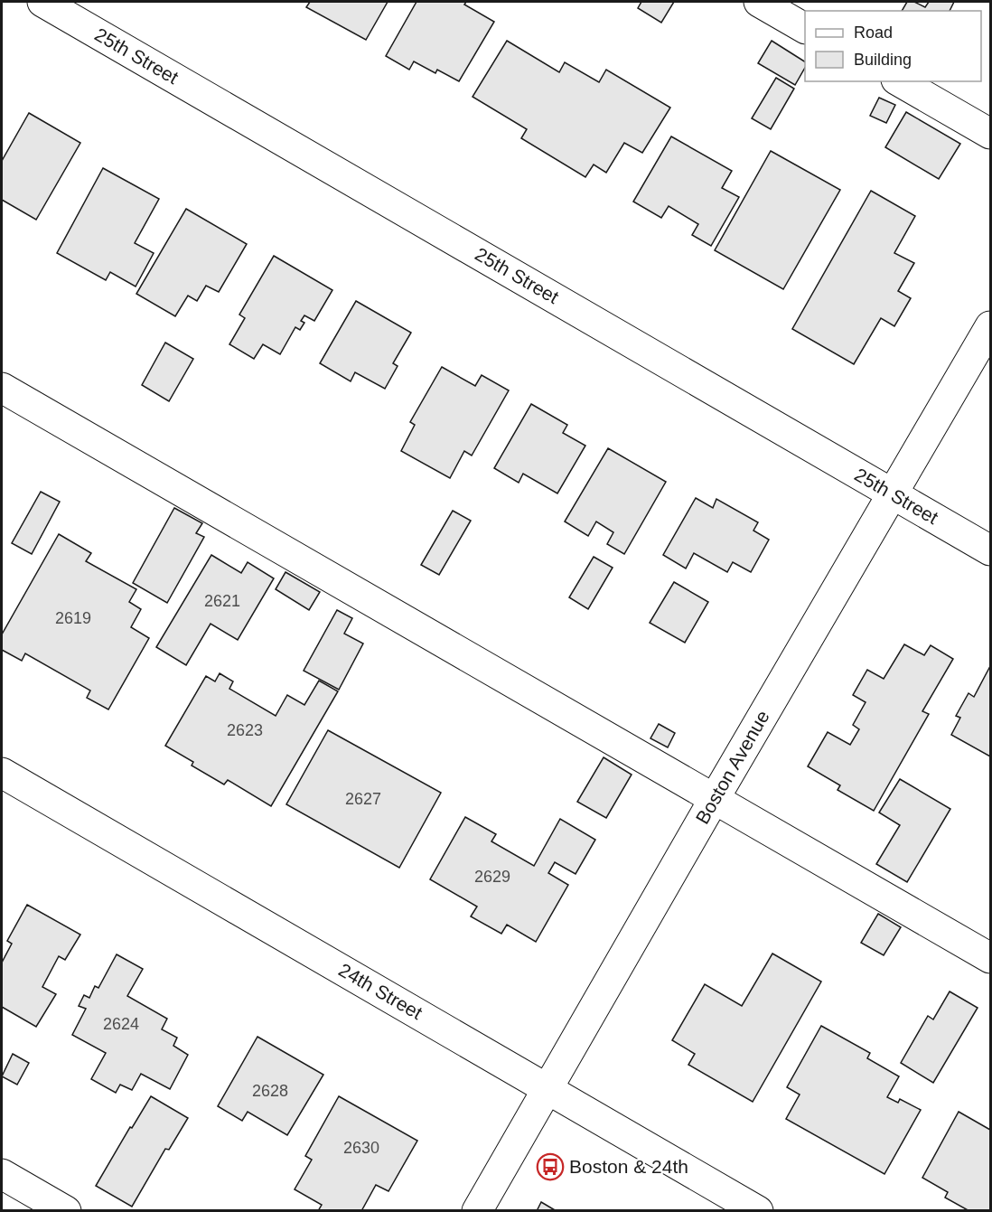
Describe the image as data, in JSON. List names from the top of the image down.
{
  "streets": {
    "street": ["25th Street", "Boston Avenue", "24th Street"]
  },
  "crossings": [
    ["25th Street", "Boston Avenue"],
    ["Boston Avenue", "24th Street"]
  ],
  "places": {
    "bus stop": ["Boston & 24th"]
  },
  "house_numbers": [
    "2621",
    "2619",
    "2623",
    "2627",
    "2629",
    "2624",
    "2628",
    "2630"
  ],
  "legend": ["Road", "Building"]
}
